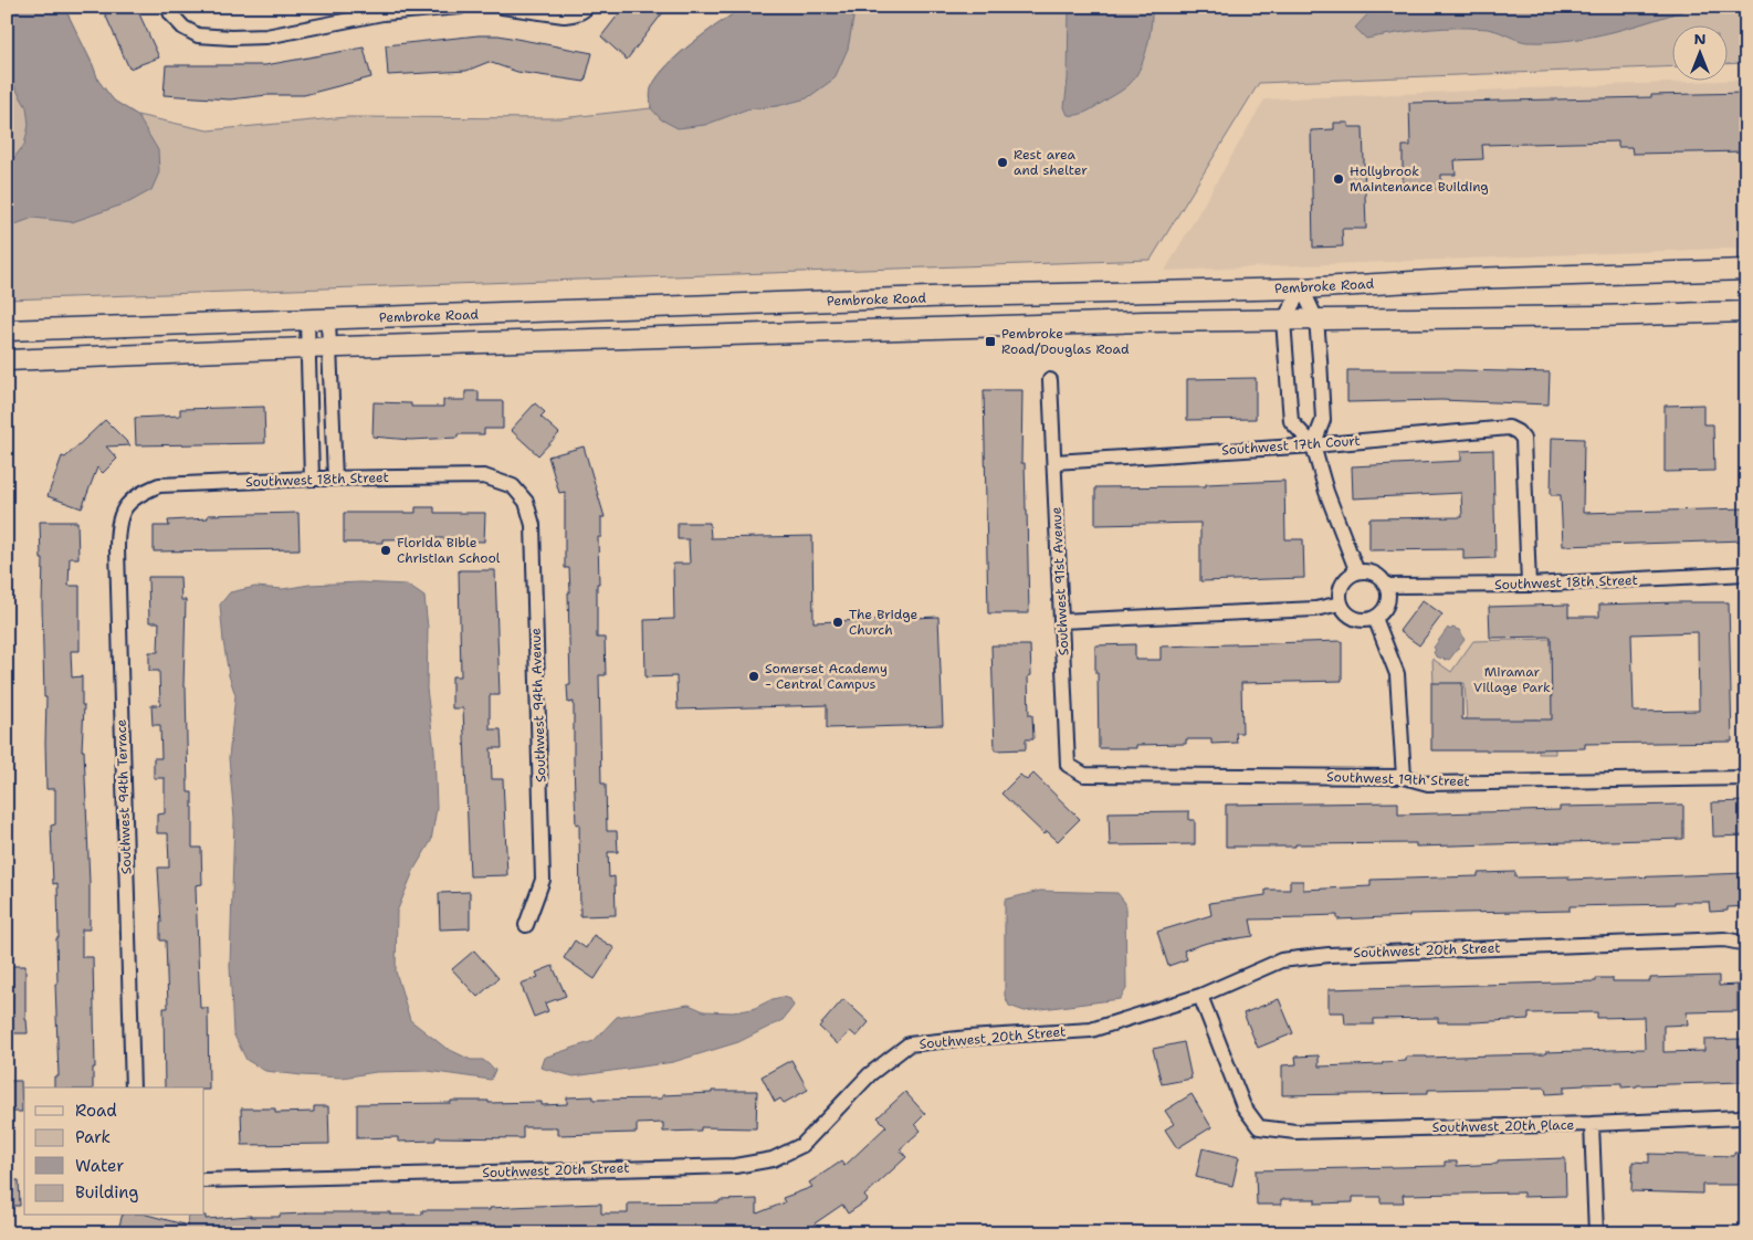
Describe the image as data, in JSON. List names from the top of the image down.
{
  "streets": {
    "main road": ["Pembroke Road"],
    "street": [
      "Southwest 17th Court",
      "Southwest 18th Street",
      "Southwest 91st Avenue",
      "Southwest 94th Avenue",
      "Southwest 19th Street",
      "Southwest 94th Terrace",
      "Southwest 20th Street",
      "Southwest 20th Place"
    ]
  },
  "crossings": [
    ["Southwest 17th Court", "Southwest 18th Street"],
    ["Southwest 17th Court", "Southwest 91st Avenue"],
    ["Southwest 18th Street", "Southwest 94th Avenue"],
    ["Southwest 18th Street", "Southwest 94th Terrace"],
    ["Southwest 91st Avenue", "Southwest 19th Street"],
    ["Southwest 20th Street", "Southwest 20th Place"]
  ],
  "parks": ["Miramar Village Park"],
  "places": {
    "other": [
      "Rest area and shelter",
      "Hollybrook Maintenance Building",
      "Florida Bible Christian School",
      "The Bridge Church",
      "Somerset Academy - Central Campus"
    ],
    "transit": ["Pembroke Road/Douglas Road"]
  },
  "legend": [
    "Road",
    "Park",
    "Water",
    "Building"
  ],
  "north": "top"
}
